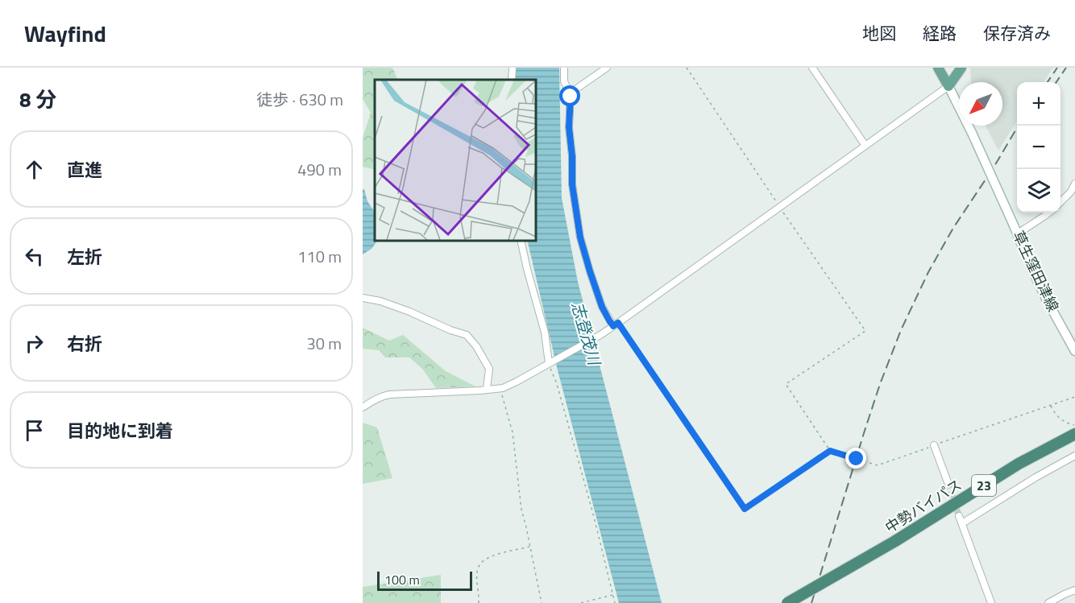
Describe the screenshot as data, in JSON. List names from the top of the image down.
{
  "streets": {
    "highway": ["23", "中勢バイパス"],
    "main road": ["草生窪田津線"]
  },
  "water": ["志登茂川"],
  "scale_bar": "100 m",
  "north": "bottom left",
  "page": {
    "header": "Wayfind",
    "nav": ["地図", "経路", "保存済み"],
    "heading": ["8 分", "徒歩 · 630 m"],
    "map_buttons": ["+", "−"],
    "list": [
      ["直進", "490 m"],
      ["左折", "110 m"],
      ["右折", "30 m"],
      "目的地に到着"
    ],
    "scale": "100 m"
  }
}
